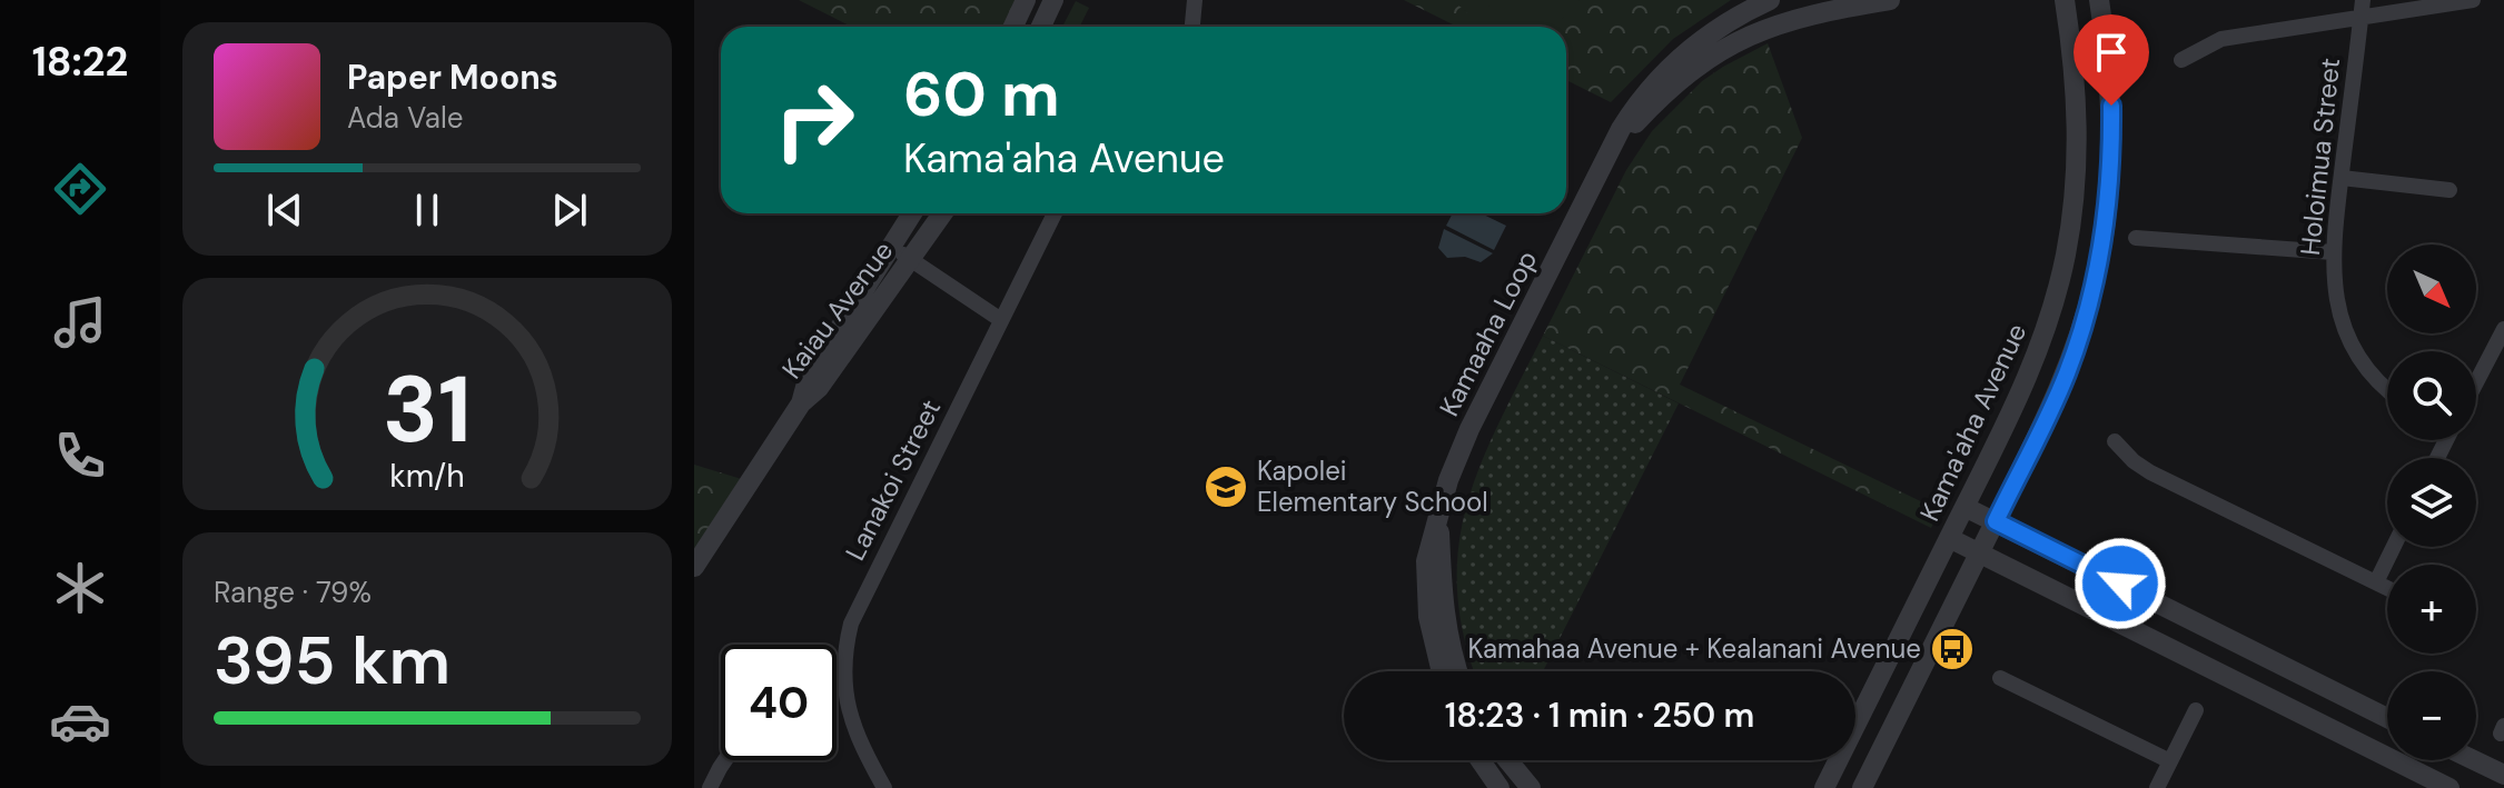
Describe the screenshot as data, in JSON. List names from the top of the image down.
{
  "streets": {
    "street": [
      "Holoimua Street",
      "Kaiau Avenue",
      "Kamaaha Loop",
      "Kama'aha Avenue",
      "Lanakoi Street"
    ]
  },
  "places": {
    "school or university": ["Kapolei Elementary School"],
    "bus stop": ["Kamahaa Avenue + Kealanani Avenue"]
  },
  "north": "bottom right",
  "page": {
    "tabs": "18:22",
    "turn": ["60 m", "Kama'aha Avenue"],
    "song": ["Paper Moons", "Ada Vale"],
    "map_buttons": ["+", "−"],
    "tile": ["Range · 79%", "395 km"],
    "limit": "40",
    "trip": "18:23 · 1 min · 250 m",
    "gauge": ["31", "km/h"]
  }
}
